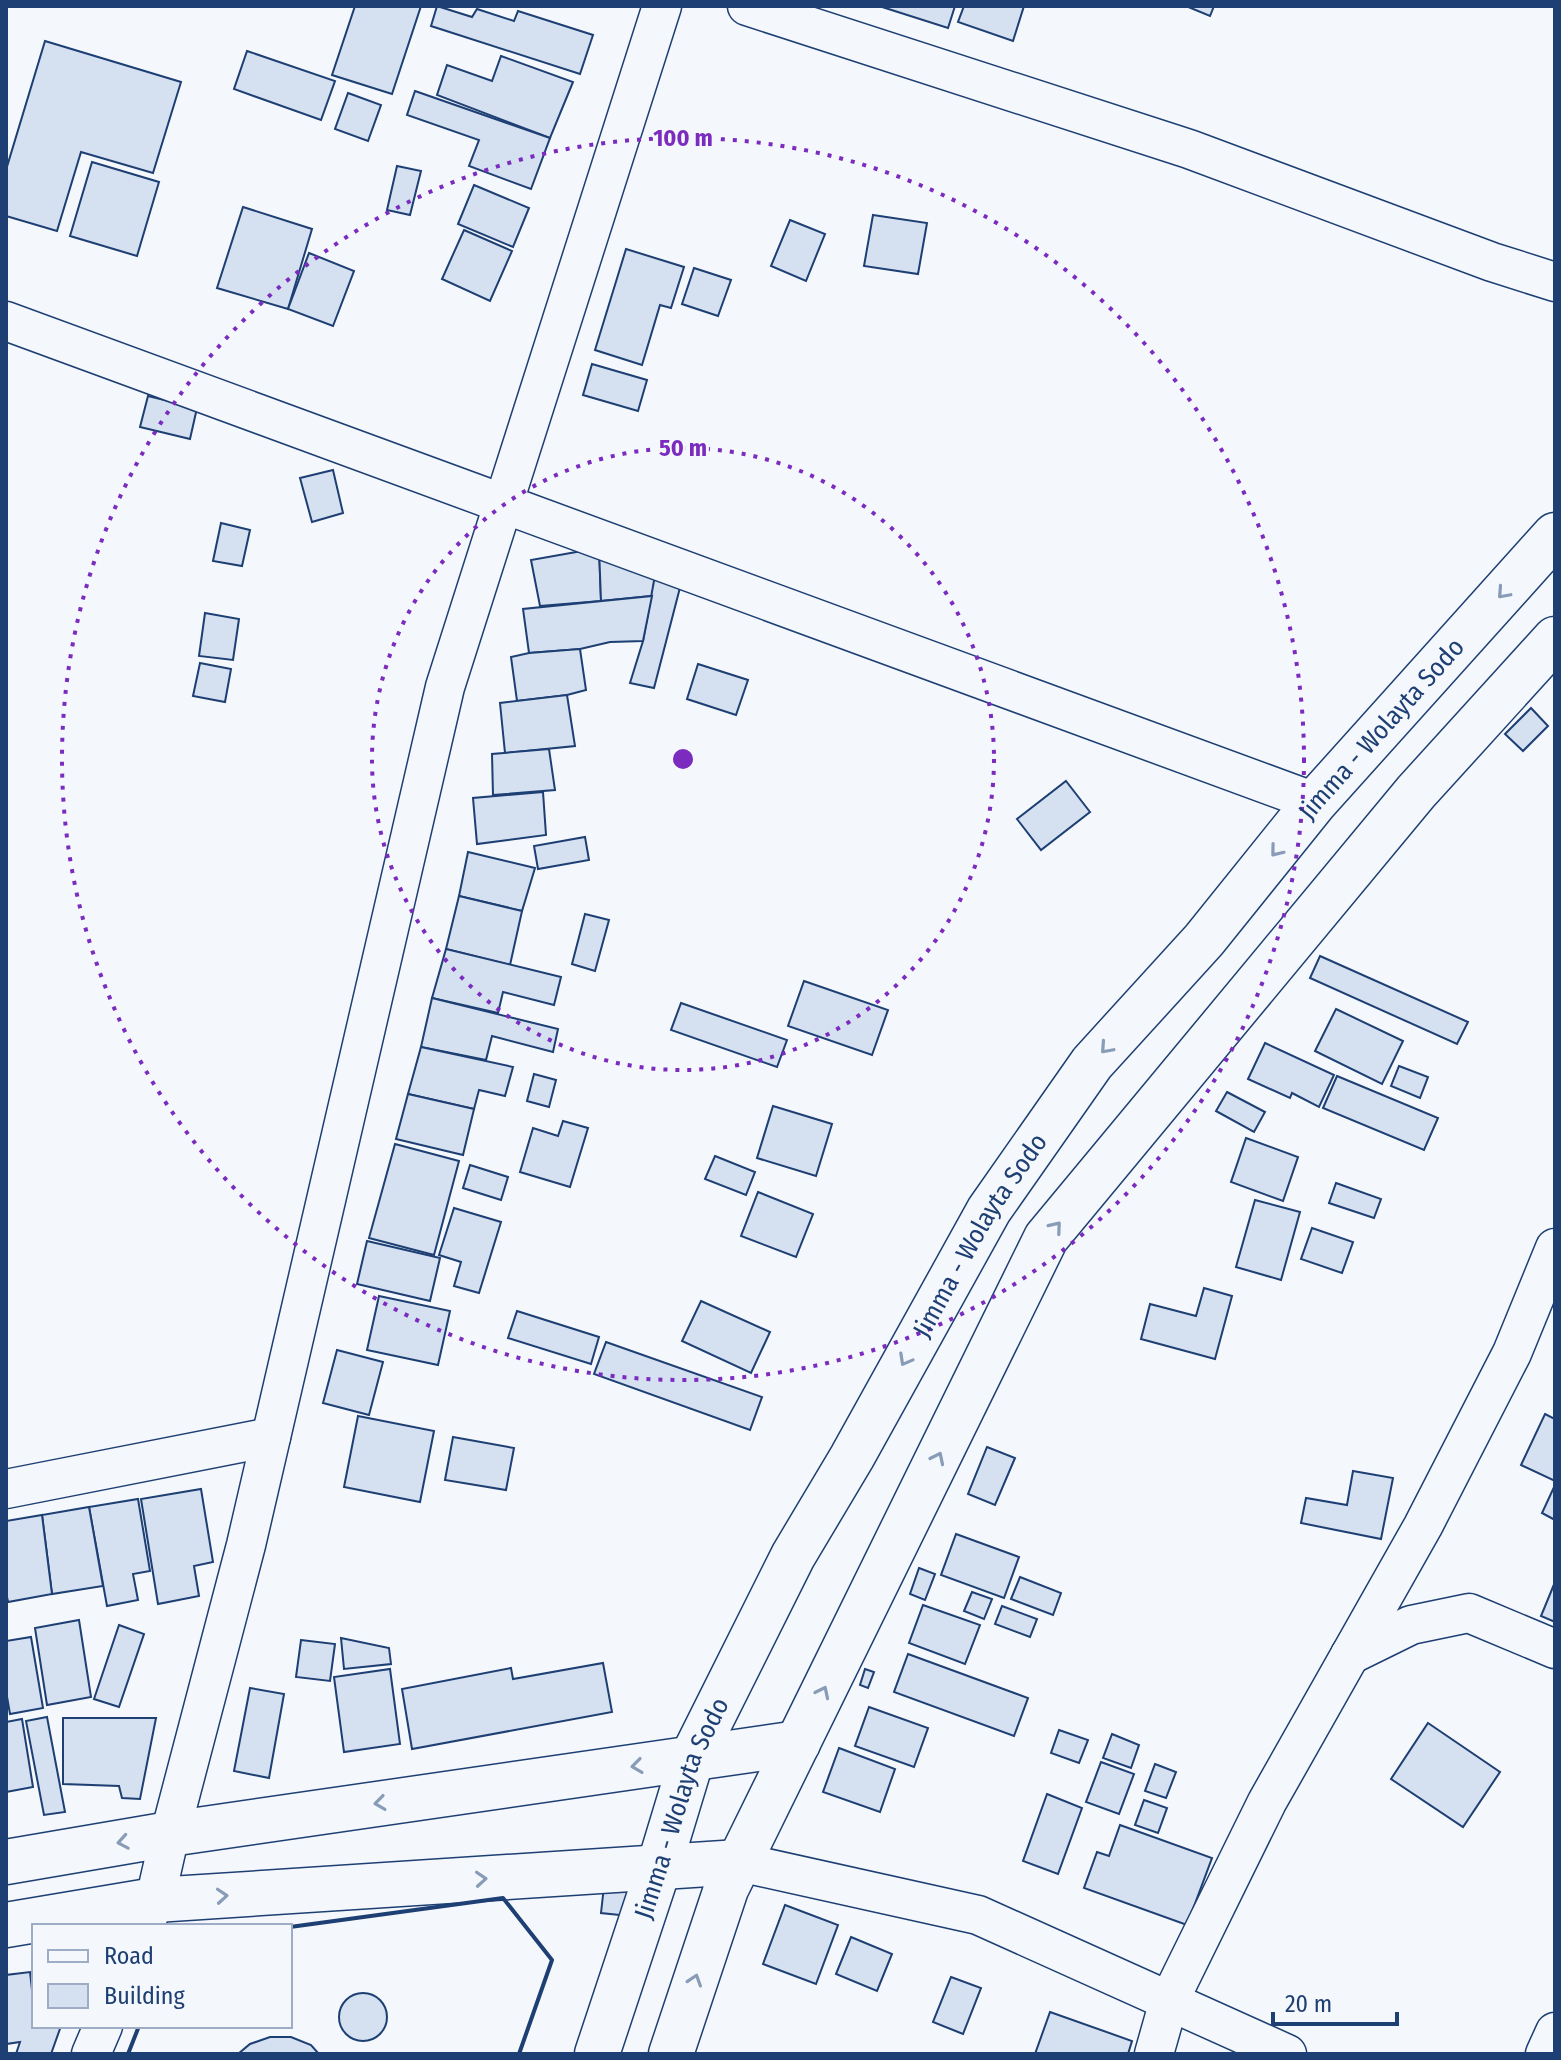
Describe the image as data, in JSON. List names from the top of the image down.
{
  "streets": {
    "main road": ["Jimma - Wolayta Sodo"]
  },
  "legend": ["Road", "Building"],
  "scale_bar": "20 m",
  "rings": ["100 m", "50 m"]
}
